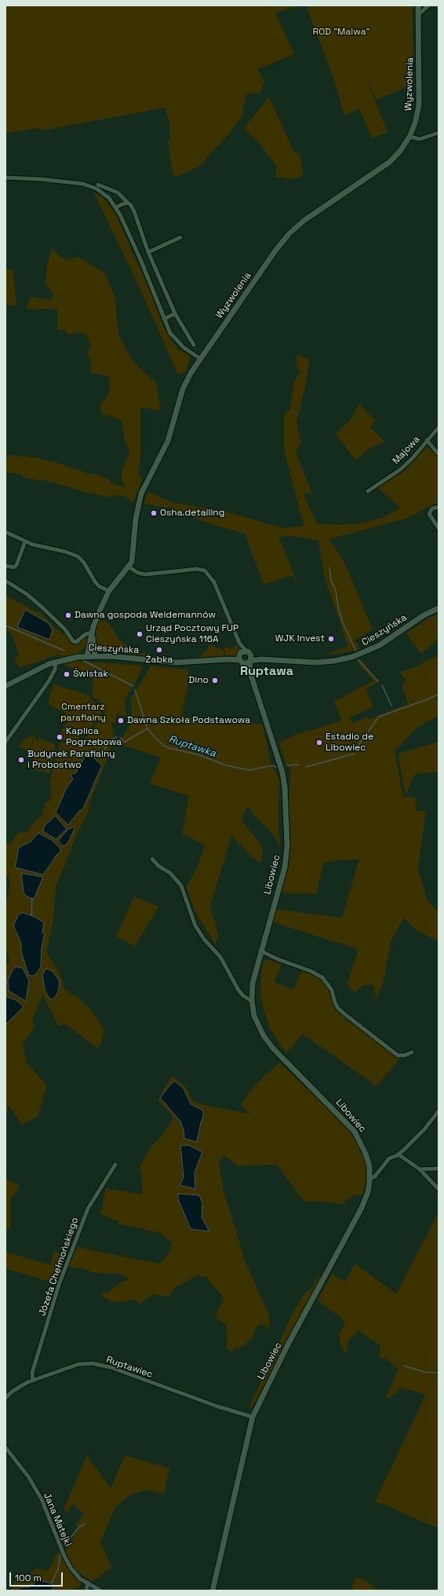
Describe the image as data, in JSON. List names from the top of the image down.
{
  "streets": {
    "street": [
      "Wyzwolenia",
      "Majowa",
      "Cieszyńska",
      "Libowiec",
      "Józefa Chełmońskiego",
      "Ruptawiec",
      "Jana Matejki"
    ]
  },
  "crossings": [
    ["Wyzwolenia", "Cieszyńska"],
    ["Cieszyńska", "Libowiec"],
    ["Libowiec", "Ruptawiec"],
    ["Józefa Chełmońskiego", "Ruptawiec"]
  ],
  "districts": ["Ruptawa"],
  "water": ["Ruptawka"],
  "parks": ["ROD \"Malwa\"", "Cmentarz parafialny"],
  "places": [
    "Osha.detailing",
    "Dawna gospoda Weidemannów",
    "Urząd Pocztowy FUP Cieszyńska 116A",
    "WJK Invest",
    "Żabka",
    "Świstak",
    "Dino",
    "Dawna Szkoła Podstawowa",
    "Kaplica Pogrzebowa",
    "Estadio de Libowiec",
    "Budynek Parafialny i Probostwo"
  ],
  "scale_bar": "100 m"
}
